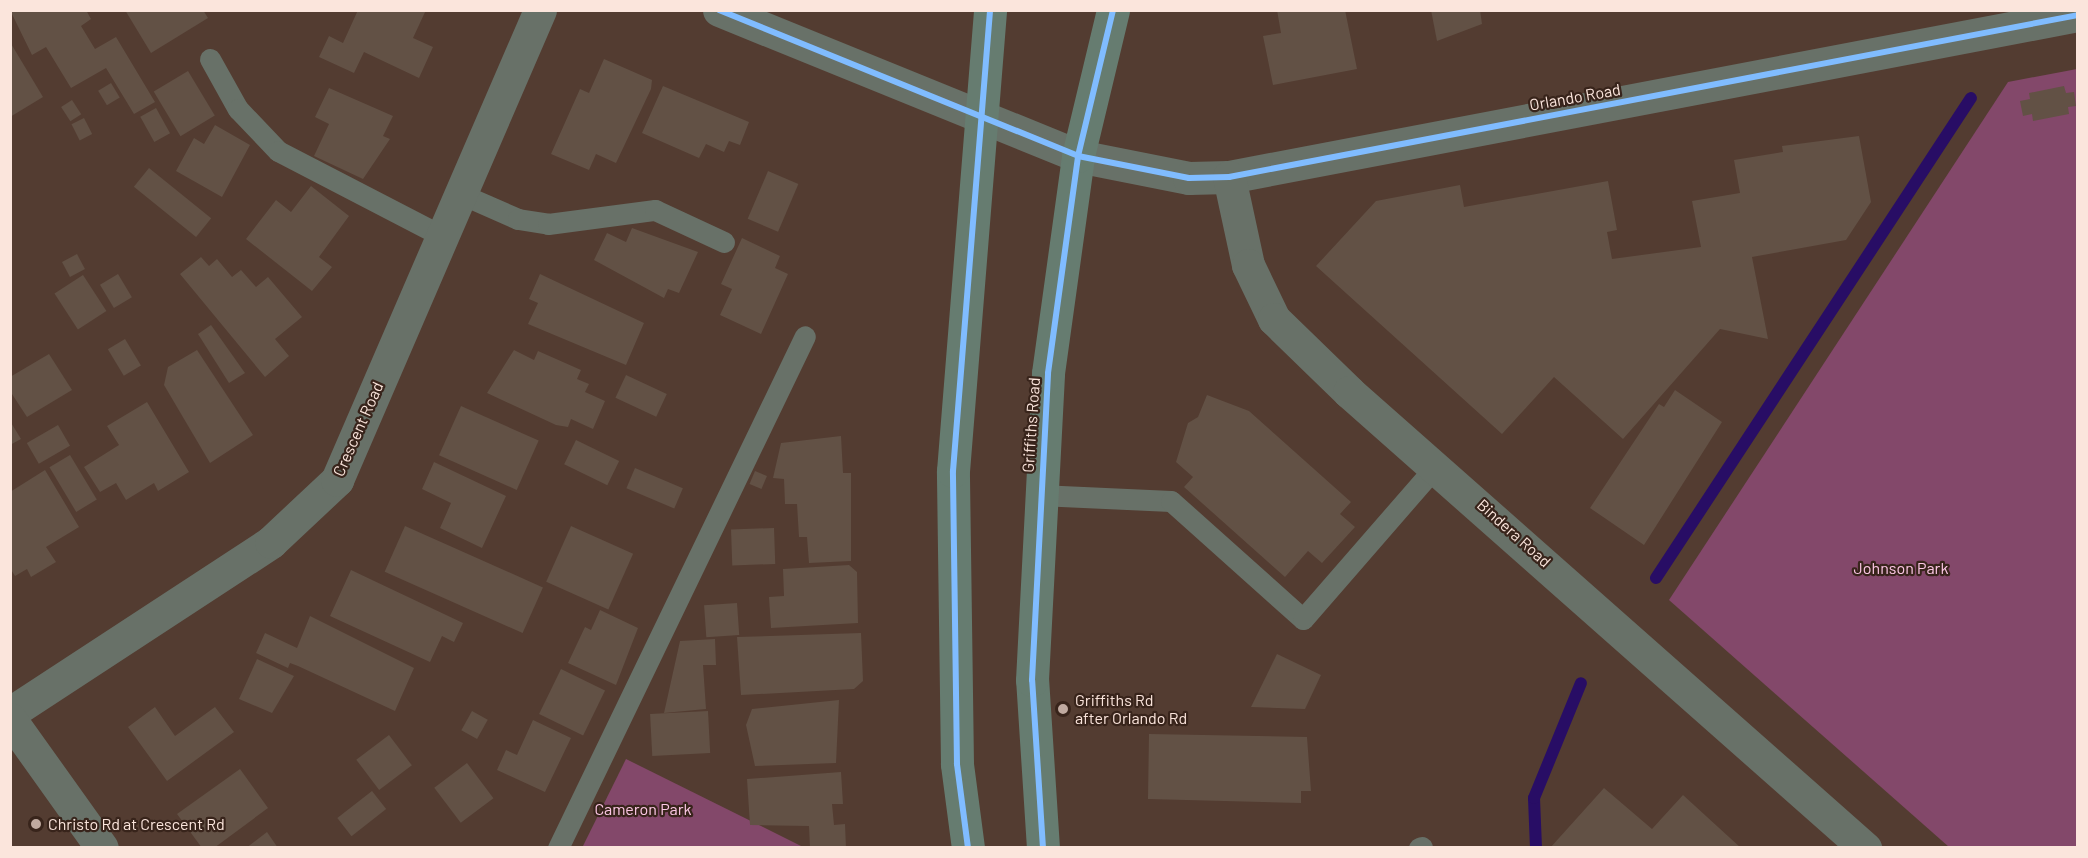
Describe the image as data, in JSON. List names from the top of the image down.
{
  "streets": {
    "highway": ["Griffiths Road"],
    "street": ["Orlando Road", "Crescent Road", "Bindera Road"]
  },
  "crossings": [
    ["Orlando Road", "Griffiths Road"],
    ["Orlando Road", "Bindera Road"]
  ],
  "parks": ["Johnson Park", "Cameron Park"],
  "places": ["Griffiths Rd after Orlando Rd", "Christo Rd at Crescent Rd"]
}
